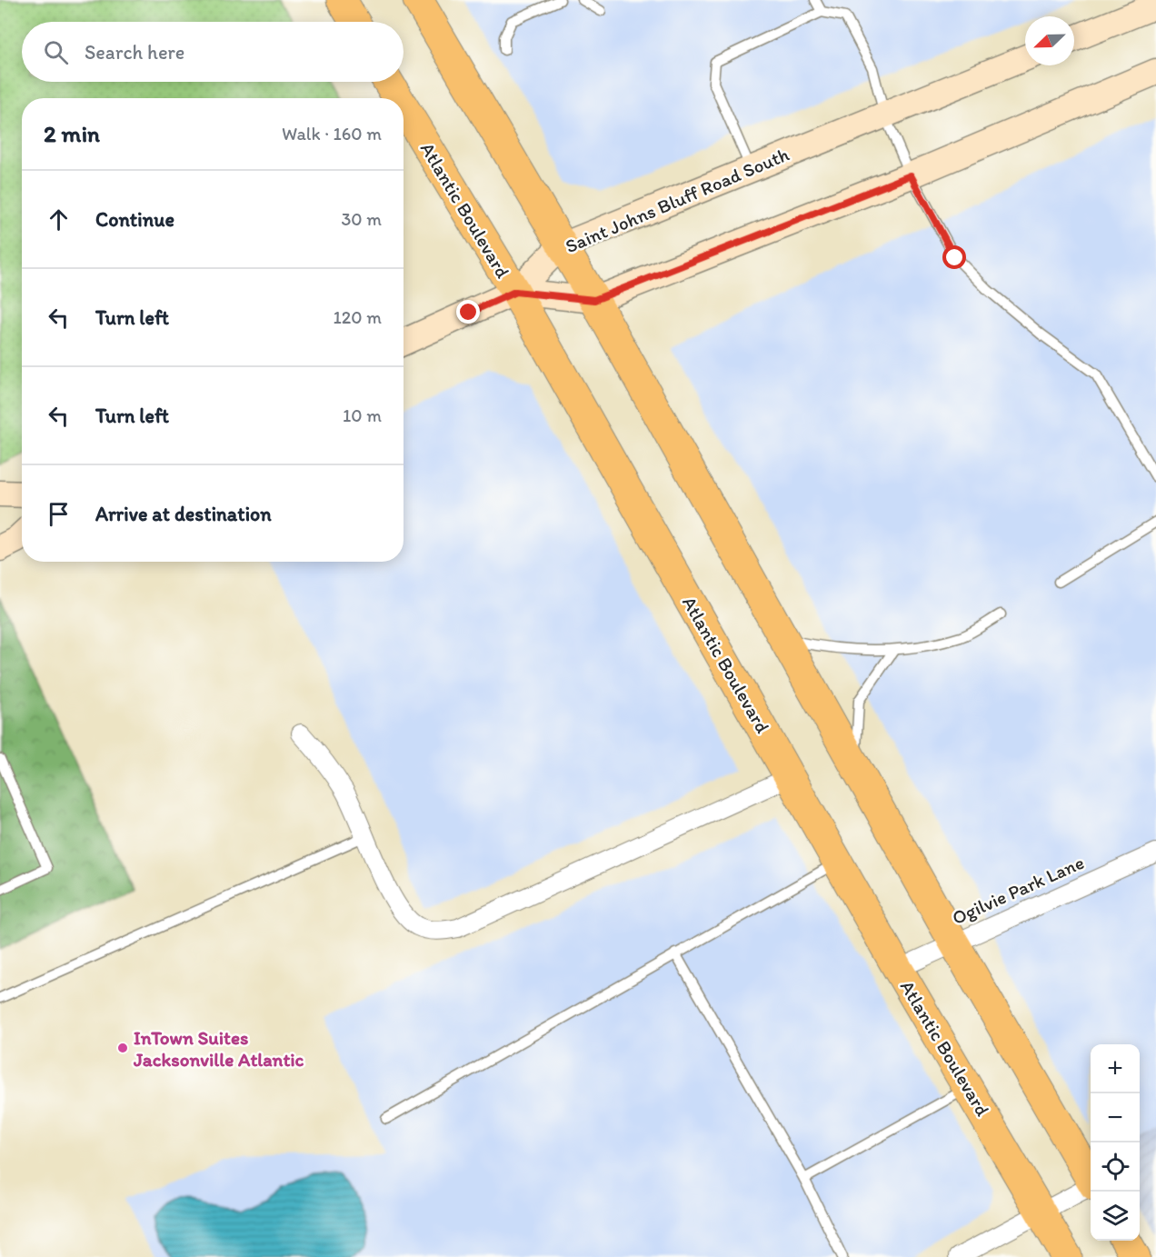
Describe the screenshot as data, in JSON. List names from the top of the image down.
{
  "streets": {
    "highway": ["Atlantic Boulevard"],
    "main road": ["Saint Johns Bluff Road South"],
    "street": ["Ogilvie Park Lane"]
  },
  "crossings": [
    ["Saint Johns Bluff Road South", "Atlantic Boulevard"],
    ["Atlantic Boulevard", "Ogilvie Park Lane"]
  ],
  "places": ["InTown Suites Jacksonville Atlantic"],
  "north": "bottom left",
  "page": {
    "search": "Search here",
    "heading": ["2 min", "Walk · 160 m"],
    "list": [
      ["Continue", "30 m"],
      ["Turn left", "120 m"],
      ["Turn left", "10 m"],
      "Arrive at destination"
    ],
    "map_buttons": ["+", "−"]
  }
}
